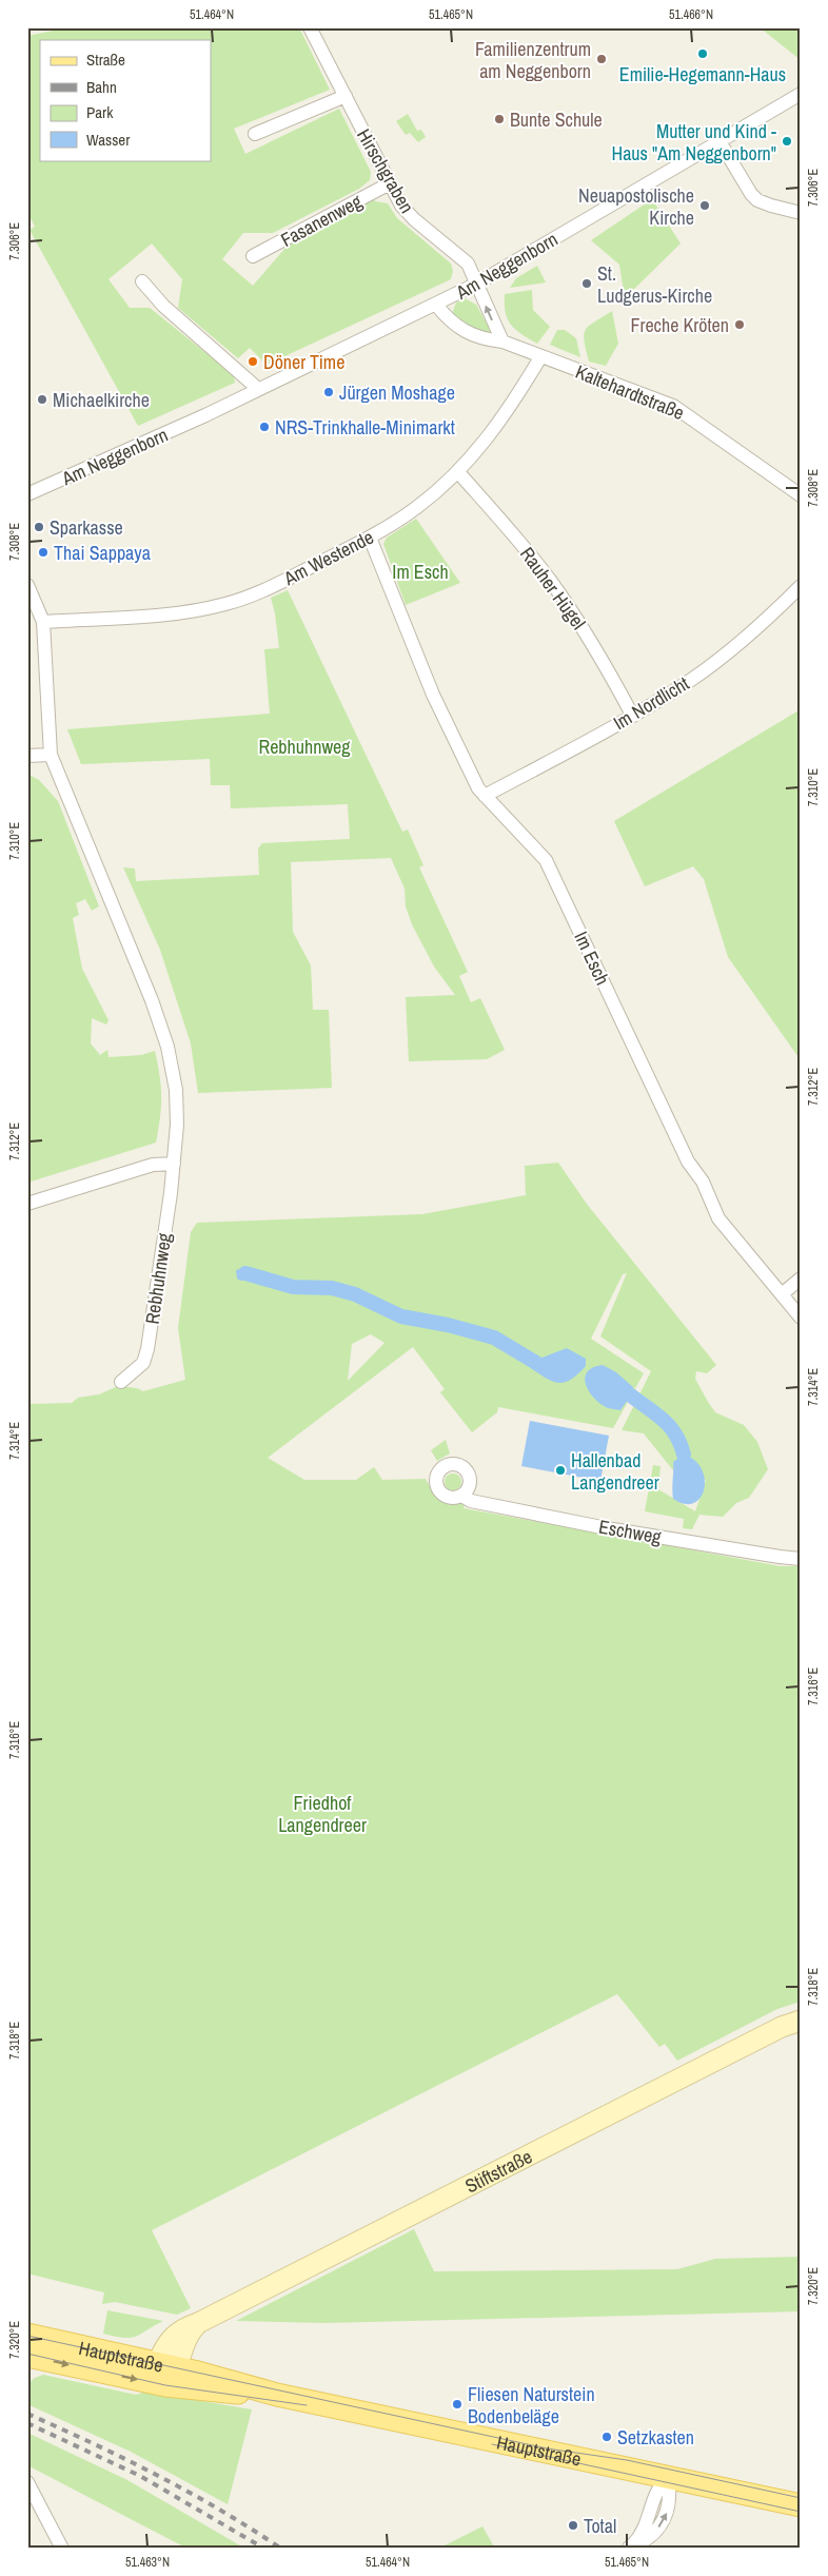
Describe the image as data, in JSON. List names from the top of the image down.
{
  "streets": {
    "main road": ["Hauptstraße"],
    "street": [
      "Hirschgraben",
      "Fasanenweg",
      "Am Neggenborn",
      "Kaltehardtstraße",
      "Am Westende",
      "Rauher Hügel",
      "Im Nordlicht",
      "Im Esch",
      "Rebhuhnweg",
      "Eschweg",
      "Stiftstraße"
    ]
  },
  "crossings": [
    ["Hirschgraben", "Fasanenweg"],
    ["Hirschgraben", "Am Neggenborn"],
    ["Am Neggenborn", "Kaltehardtstraße"],
    ["Kaltehardtstraße", "Am Westende"],
    ["Am Westende", "Rauher Hügel"],
    ["Am Westende", "Im Esch"],
    ["Am Westende", "Rebhuhnweg"],
    ["Rauher Hügel", "Im Nordlicht"],
    ["Im Nordlicht", "Im Esch"],
    ["Stiftstraße", "Hauptstraße"]
  ],
  "parks": ["Im Esch", "Rebhuhnweg", "Friedhof Langendreer"],
  "places": [
    "Emilie-Hegemann-Haus",
    "Familienzentrum am Neggenborn",
    "Bunte Schule",
    "Mutter und Kind - Haus \"Am Neggenborn\"",
    "Neuapostolische Kirche",
    "St. Ludgerus-Kirche",
    "Freche Kröten",
    "Döner Time",
    "Jürgen Moshage",
    "Michaelkirche",
    "NRS-Trinkhalle-Minimarkt",
    "Sparkasse",
    "Thai Sappaya",
    "Hallenbad Langendreer",
    "Fliesen Naturstein Bodenbeläge",
    "Setzkasten",
    "Total"
  ],
  "legend": [
    "Straße",
    "Bahn",
    "Park",
    "Wasser"
  ],
  "coordinates": [
    "51.464°N",
    "51.465°N",
    "51.466°N",
    "7.306°E",
    "7.308°E",
    "7.310°E",
    "7.312°E",
    "7.314°E",
    "7.316°E",
    "7.318°E",
    "7.320°E",
    "51.463°N"
  ]
}
